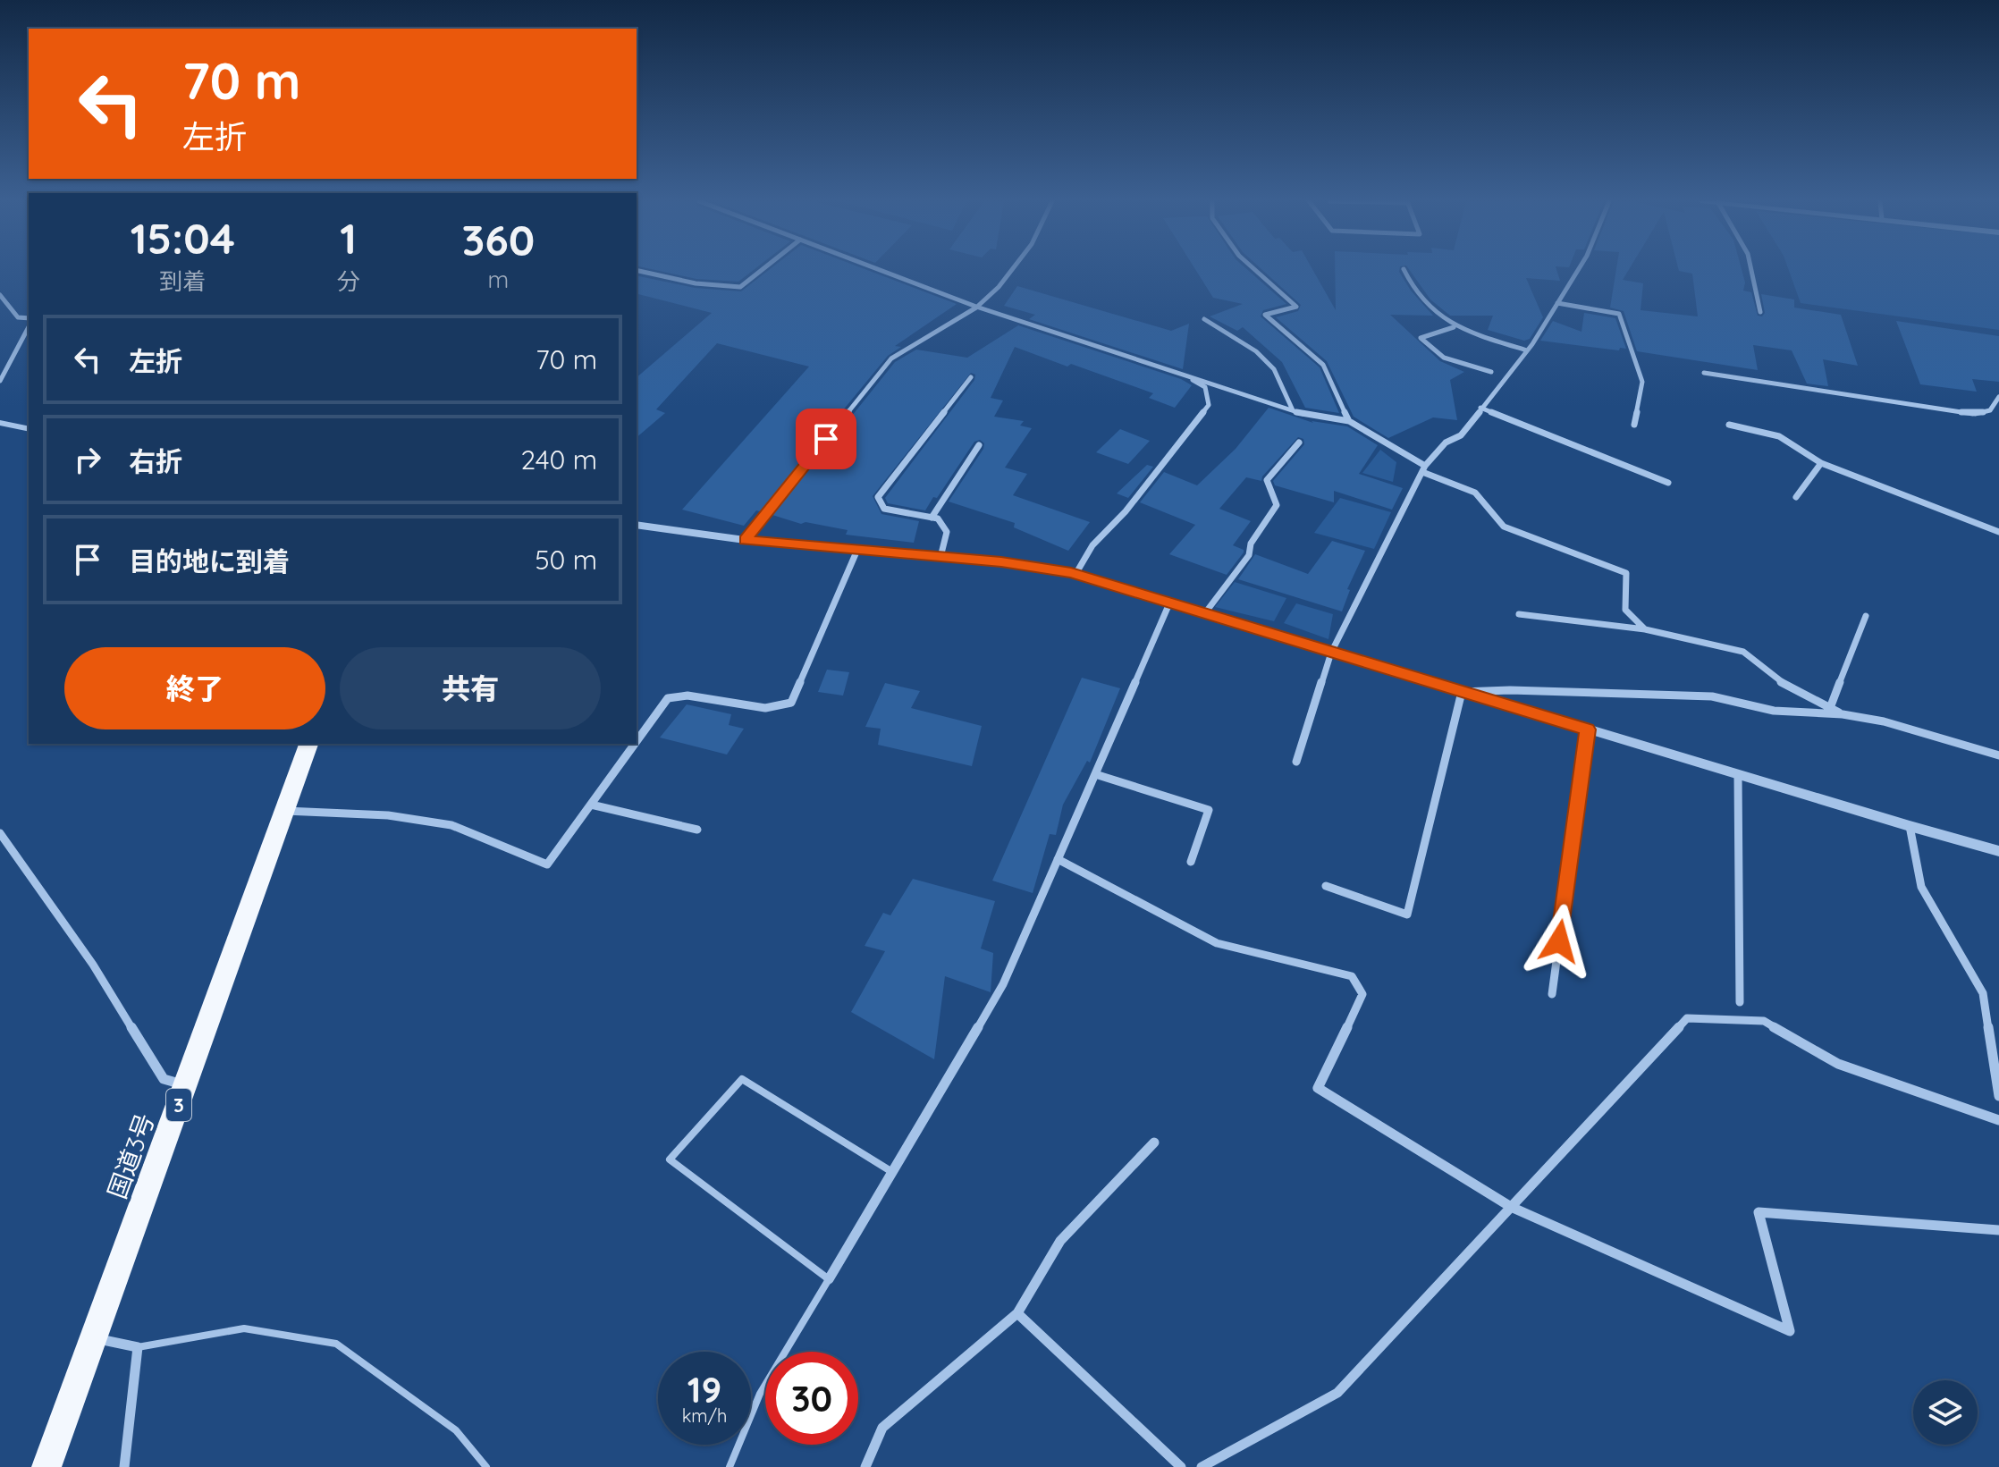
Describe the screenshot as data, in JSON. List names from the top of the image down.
{
  "streets": {
    "highway": ["3", "国道3号"]
  },
  "page": {
    "turn": ["70 m", "左折"],
    "eta": [
      "15:04",
      "到着",
      "1",
      "分",
      "360",
      "m"
    ],
    "list": [
      {
        "name": "左折",
        "value": "70 m"
      },
      {
        "name": "右折",
        "value": "240 m"
      },
      {
        "name": "目的地に到着",
        "value": "50 m"
      }
    ],
    "buttons": ["終了", "共有"],
    "speed": "19 km/h",
    "limit": "30"
  }
}
